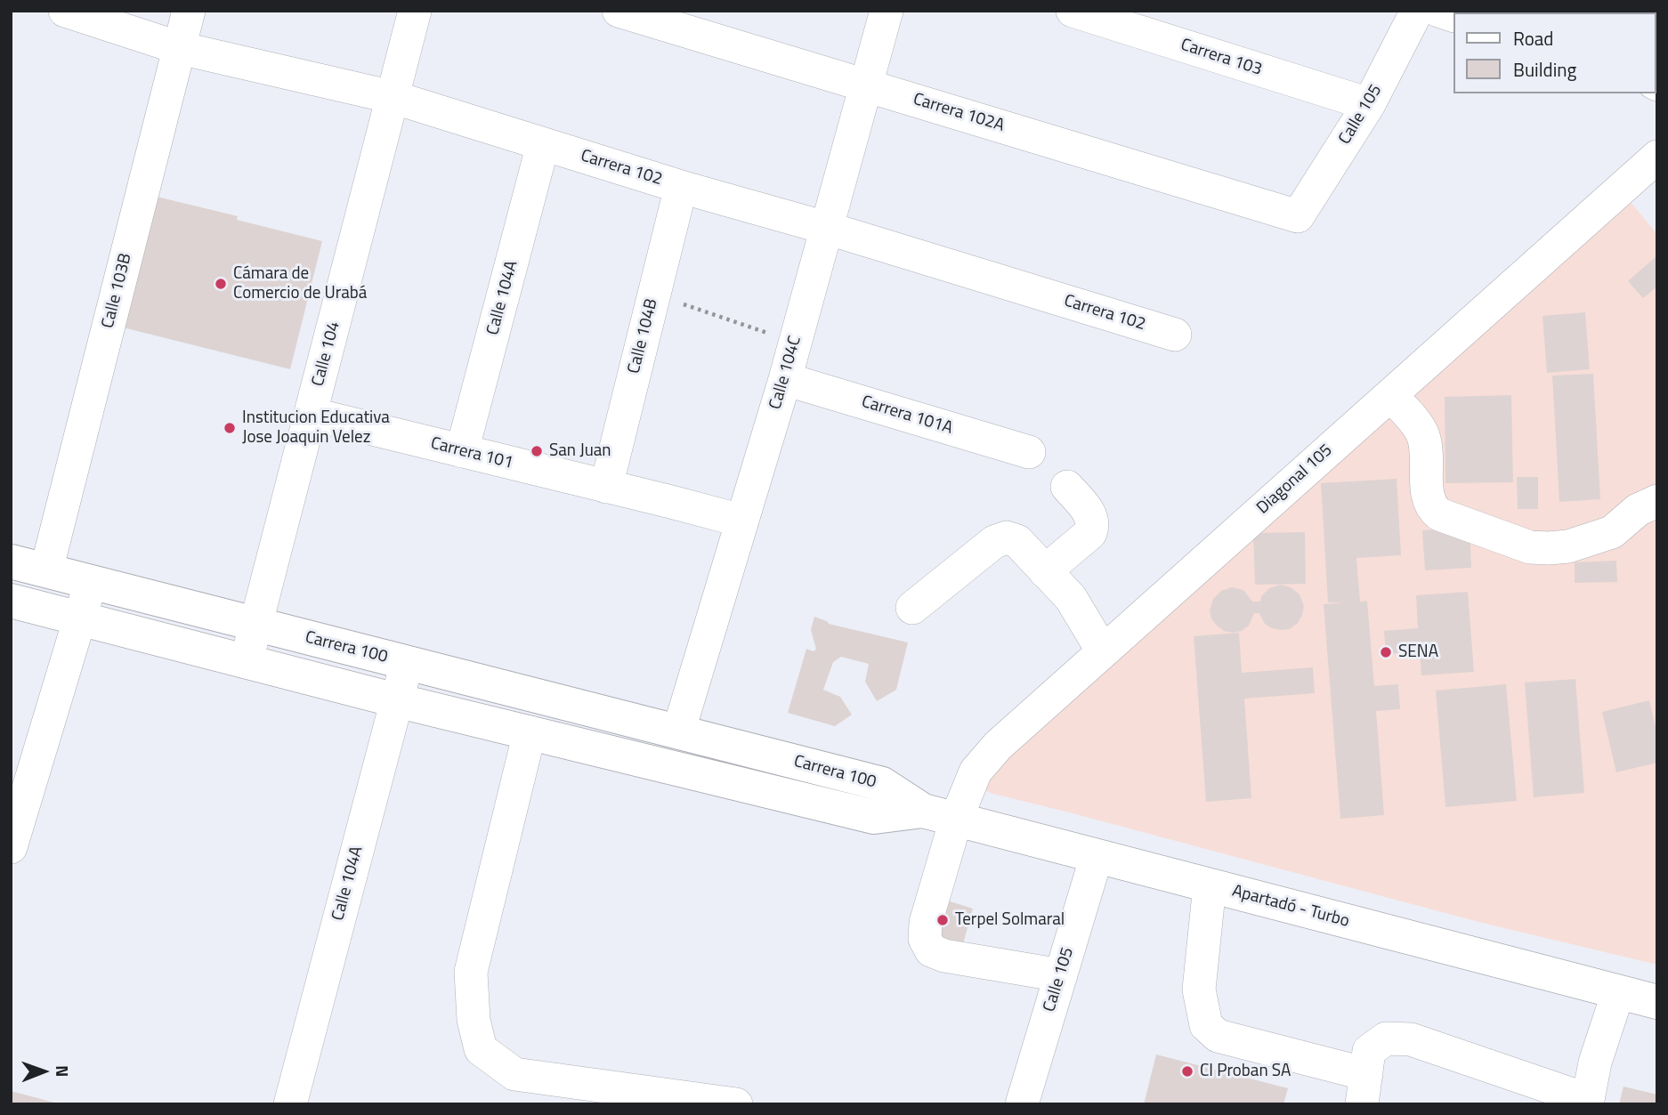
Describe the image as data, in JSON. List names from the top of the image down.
{
  "streets": {
    "main road": ["Carrera 100", "Apartadó - Turbo"],
    "street": [
      "Carrera 103",
      "Carrera 102A",
      "Calle 105",
      "Carrera 102",
      "Calle 103B",
      "Calle 104A",
      "Calle 104B",
      "Calle 104",
      "Calle 104C",
      "Carrera 101A",
      "Carrera 101",
      "Diagonal 105"
    ]
  },
  "crossings": [
    ["Carrera 103", "Calle 105"],
    ["Carrera 102A", "Calle 105"],
    ["Carrera 102A", "Calle 104C"],
    ["Calle 105", "Diagonal 105"],
    ["Calle 105", "Apartadó - Turbo"],
    ["Carrera 102", "Calle 103B"],
    ["Carrera 102", "Calle 104A"],
    ["Carrera 102", "Calle 104B"],
    ["Carrera 102", "Calle 104"],
    ["Carrera 102", "Calle 104C"],
    ["Calle 103B", "Carrera 100"],
    ["Calle 104A", "Carrera 101"],
    ["Calle 104A", "Carrera 100"],
    ["Calle 104B", "Carrera 101"],
    ["Calle 104", "Carrera 101"],
    ["Calle 104", "Carrera 100"],
    ["Calle 104C", "Carrera 101A"],
    ["Calle 104C", "Carrera 101"],
    ["Calle 104C", "Carrera 100"],
    ["Diagonal 105", "Apartadó - Turbo"],
    ["Carrera 100", "Apartadó - Turbo"]
  ],
  "places": [
    "Cámara de Comercio de Urabá",
    "Institucion Educativa Jose Joaquin Velez",
    "San Juan",
    "SENA",
    "Terpel Solmaral",
    "CI Proban SA"
  ],
  "legend": ["Road", "Building"],
  "north": "right"
}
